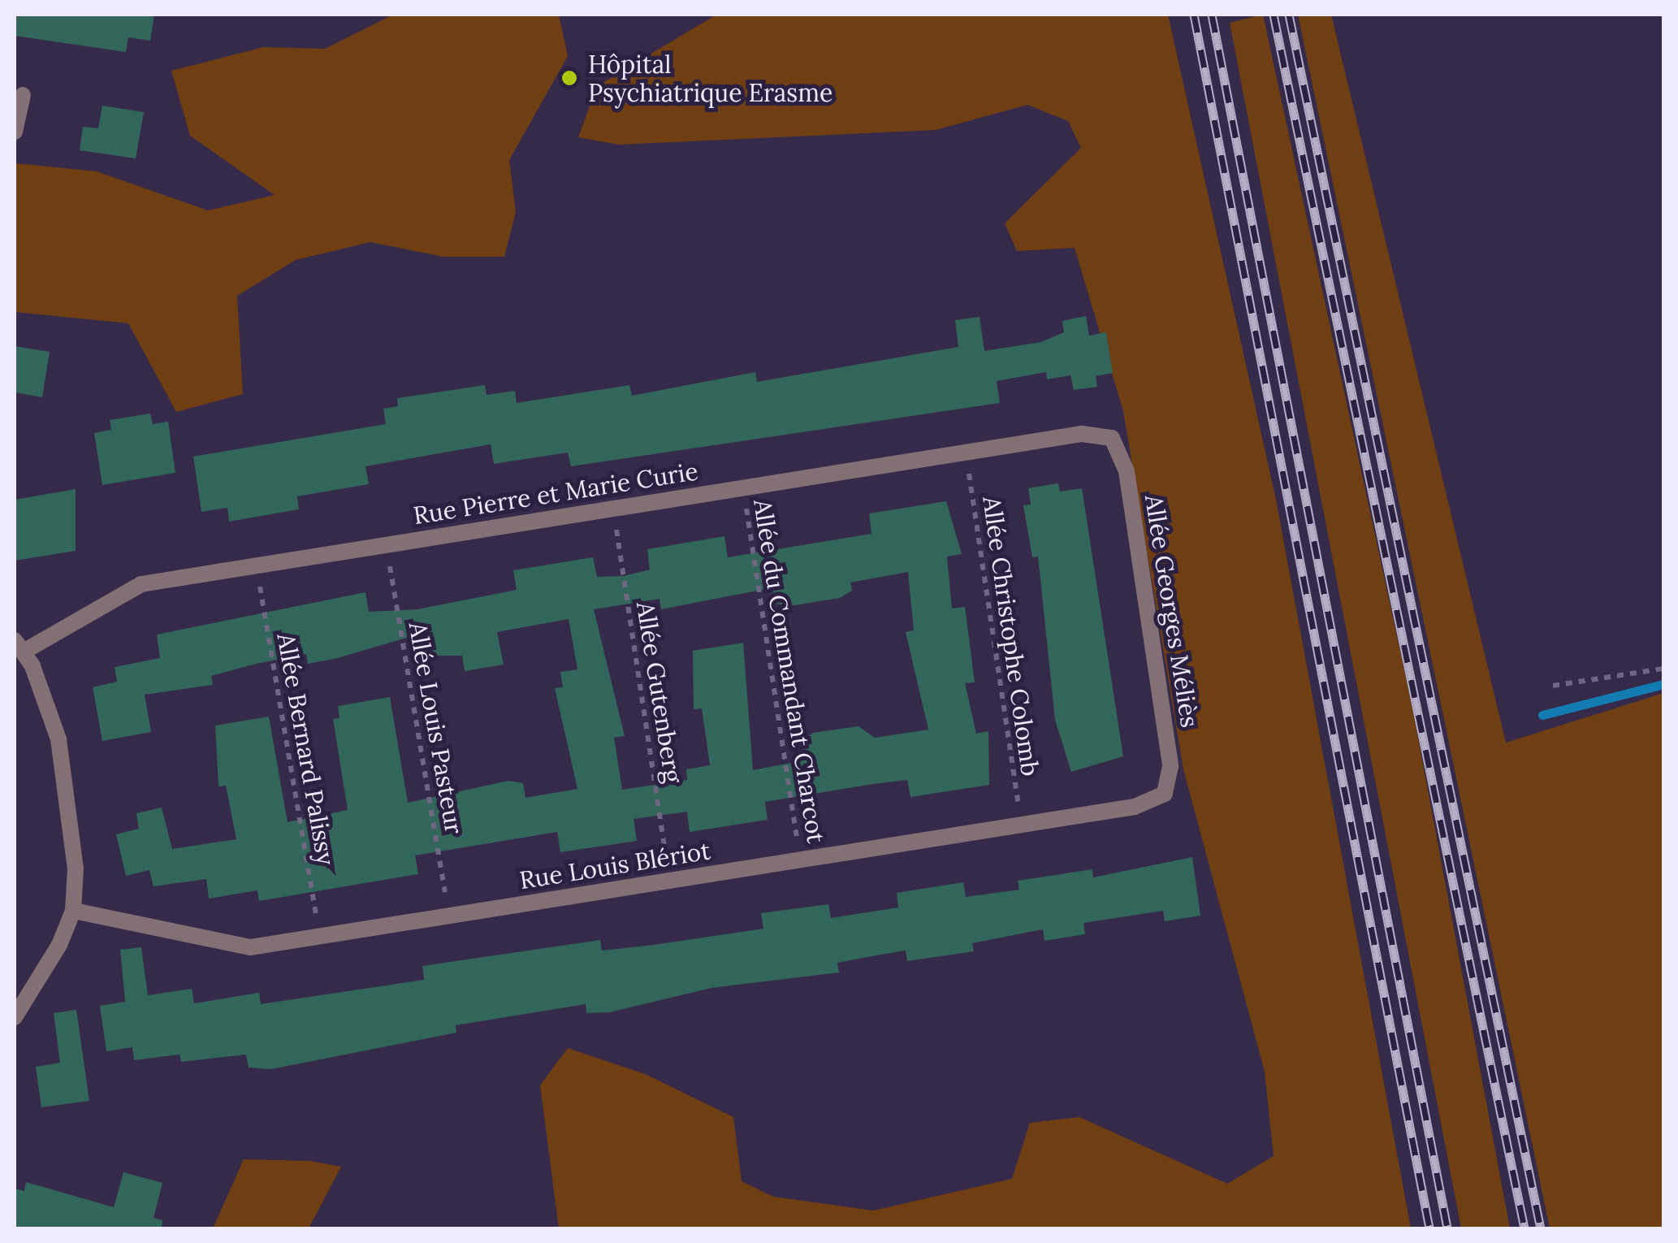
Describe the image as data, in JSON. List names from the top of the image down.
{
  "streets": {
    "street": ["Rue Pierre et Marie Curie", "Allée Georges Méliès", "Rue Louis Blériot"],
    "path": [
      "Allée Christophe Colomb",
      "Allée du Commandant Charcot",
      "Allée Gutenberg",
      "Allée Louis Pasteur",
      "Allée Bernard Palissy"
    ]
  },
  "crossings": [
    ["Rue Pierre et Marie Curie", "Allée Georges Méliès"],
    ["Rue Pierre et Marie Curie", "Allée Christophe Colomb"],
    ["Rue Pierre et Marie Curie", "Allée du Commandant Charcot"],
    ["Rue Pierre et Marie Curie", "Allée Gutenberg"],
    ["Rue Pierre et Marie Curie", "Allée Louis Pasteur"],
    ["Rue Pierre et Marie Curie", "Allée Bernard Palissy"],
    ["Allée Georges Méliès", "Rue Louis Blériot"],
    ["Allée Christophe Colomb", "Rue Louis Blériot"],
    ["Allée du Commandant Charcot", "Rue Louis Blériot"],
    ["Allée Gutenberg", "Rue Louis Blériot"],
    ["Allée Louis Pasteur", "Rue Louis Blériot"],
    ["Allée Bernard Palissy", "Rue Louis Blériot"]
  ],
  "places": ["Hôpital Psychiatrique Erasme"]
}
